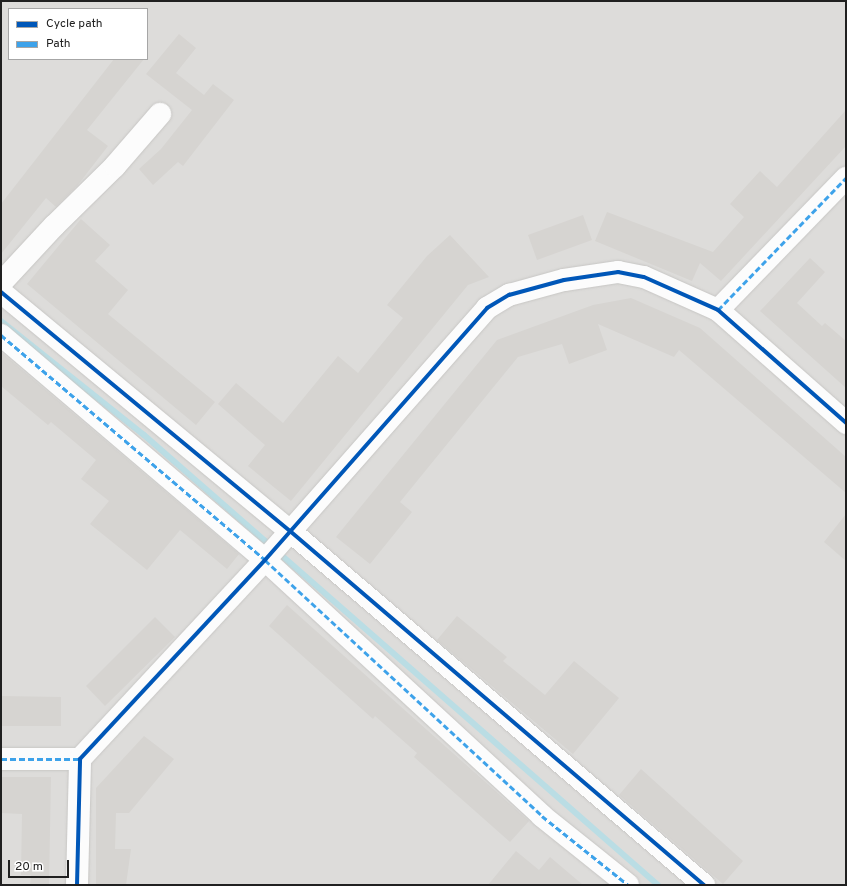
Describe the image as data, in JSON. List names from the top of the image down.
{
  "legend": ["Cycle path", "Path"],
  "scale_bar": "20 m"
}
